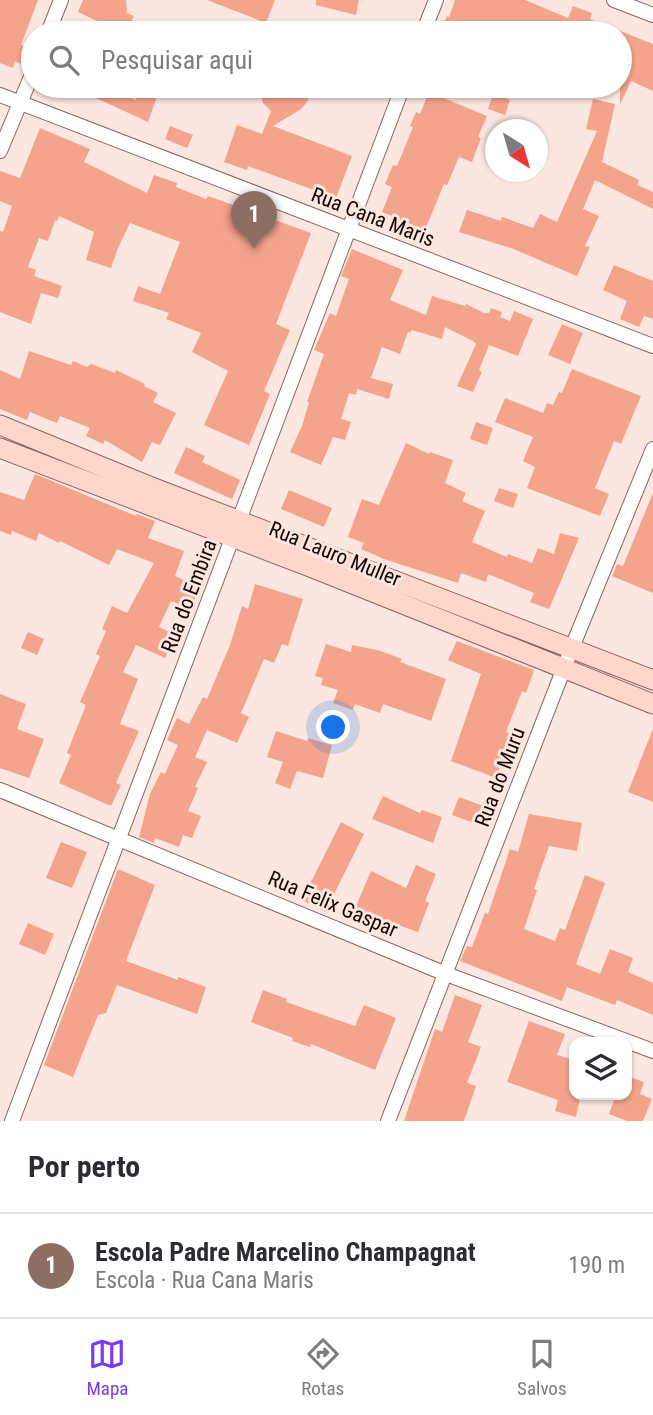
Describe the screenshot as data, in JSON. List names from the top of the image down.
{
  "streets": {
    "street": [
      "Rua Cana Maris",
      "Rua Lauro Muller",
      "Rua do Embira",
      "Rua do Muru",
      "Rua Felix Gaspar"
    ]
  },
  "crossings": [
    ["Rua Cana Maris", "Rua do Embira"],
    ["Rua Lauro Muller", "Rua do Embira"],
    ["Rua Lauro Muller", "Rua do Muru"],
    ["Rua do Embira", "Rua Felix Gaspar"],
    ["Rua do Muru", "Rua Felix Gaspar"]
  ],
  "north": "bottom right",
  "page": {
    "search": "Pesquisar aqui",
    "pins": "1",
    "heading": "Por perto",
    "list": [
      {
        "mark": "1",
        "name": "Escola Padre Marcelino Champagnat",
        "note": "Escola · Rua Cana Maris",
        "value": "190 m"
      }
    ],
    "nav": ["Mapa", "Rotas", "Salvos"]
  }
}
